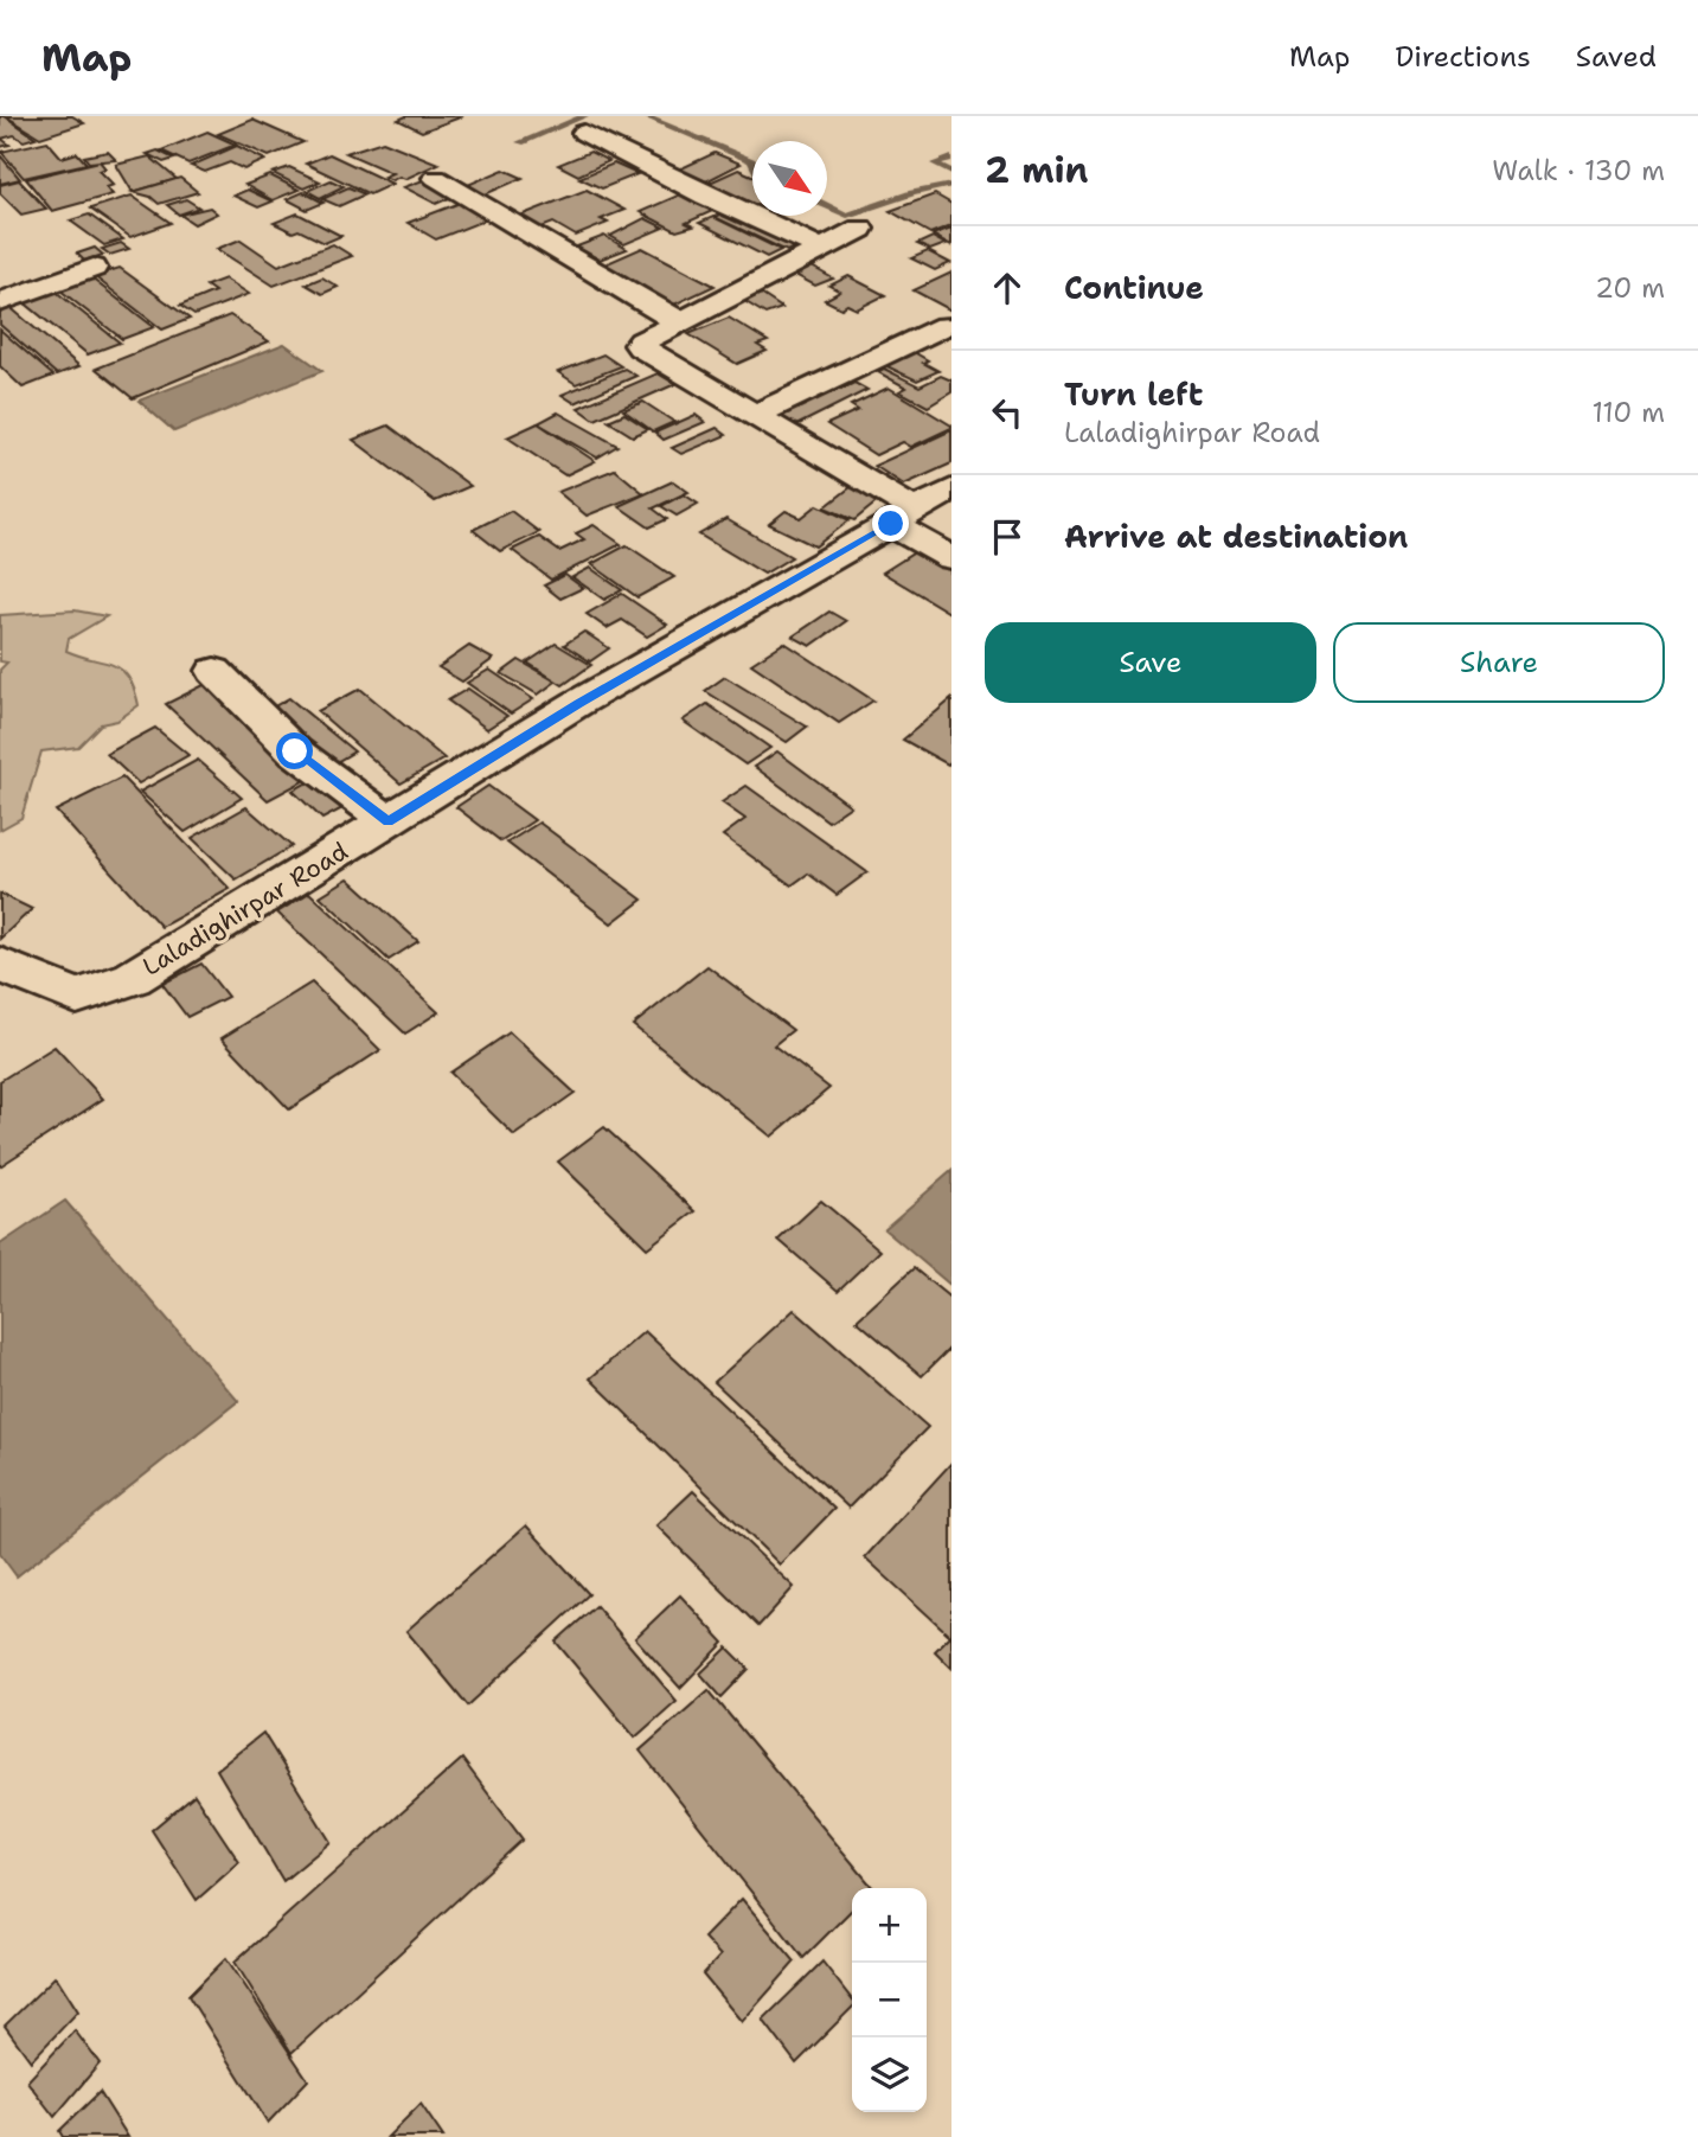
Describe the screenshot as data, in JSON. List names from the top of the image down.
{
  "streets": {
    "street": ["Laladighirpar Road"]
  },
  "north": "bottom right",
  "page": {
    "header": "Map",
    "nav": ["Map", "Directions", "Saved"],
    "heading": ["2 min", "Walk · 130 m"],
    "list": [
      ["Continue", "20 m"],
      ["Turn left", "Laladighirpar Road", "110 m"],
      "Arrive at destination"
    ],
    "buttons": ["Save", "Share"],
    "map_buttons": ["+", "−"]
  }
}
